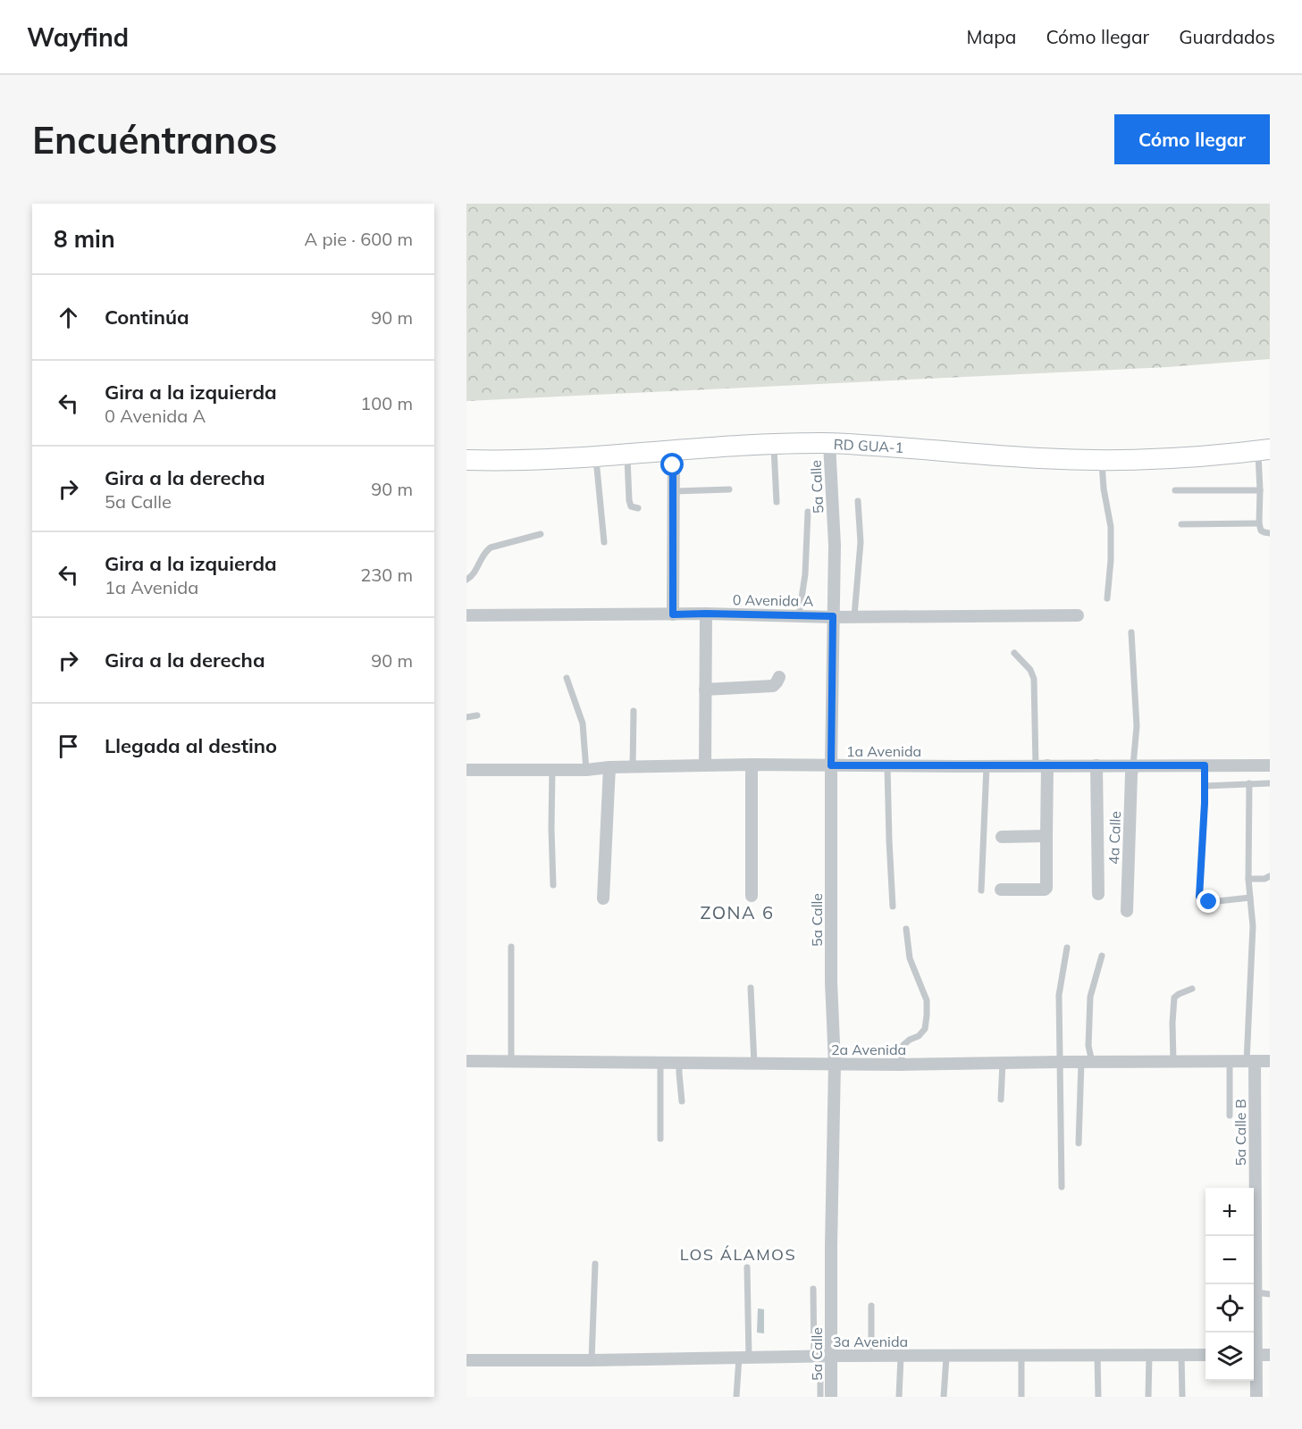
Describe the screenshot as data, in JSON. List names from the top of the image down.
{
  "streets": {
    "main road": ["RD GUA-1"],
    "street": [
      "5a Calle",
      "0 Avenida A",
      "1a Avenida",
      "4a Calle",
      "2a Avenida",
      "5a Calle B",
      "3a Avenida"
    ]
  },
  "crossings": [
    ["RD GUA-1", "5a Calle"],
    ["5a Calle", "0 Avenida A"],
    ["5a Calle", "1a Avenida"],
    ["5a Calle", "2a Avenida"],
    ["5a Calle", "3a Avenida"],
    ["1a Avenida", "4a Calle"],
    ["2a Avenida", "5a Calle B"]
  ],
  "districts": ["ZONA 6", "LOS ÁLAMOS"],
  "page": {
    "header": "Wayfind",
    "nav": ["Mapa", "Cómo llegar", "Guardados"],
    "buttons": "Cómo llegar",
    "title": "Encuéntranos",
    "heading": ["8 min", "A pie · 600 m"],
    "list": [
      ["Continúa", "90 m"],
      ["Gira a la izquierda", "0 Avenida A", "100 m"],
      ["Gira a la derecha", "5a Calle", "90 m"],
      ["Gira a la izquierda", "1a Avenida", "230 m"],
      ["Gira a la derecha", "90 m"],
      "Llegada al destino"
    ],
    "map_buttons": ["+", "−"]
  }
}
